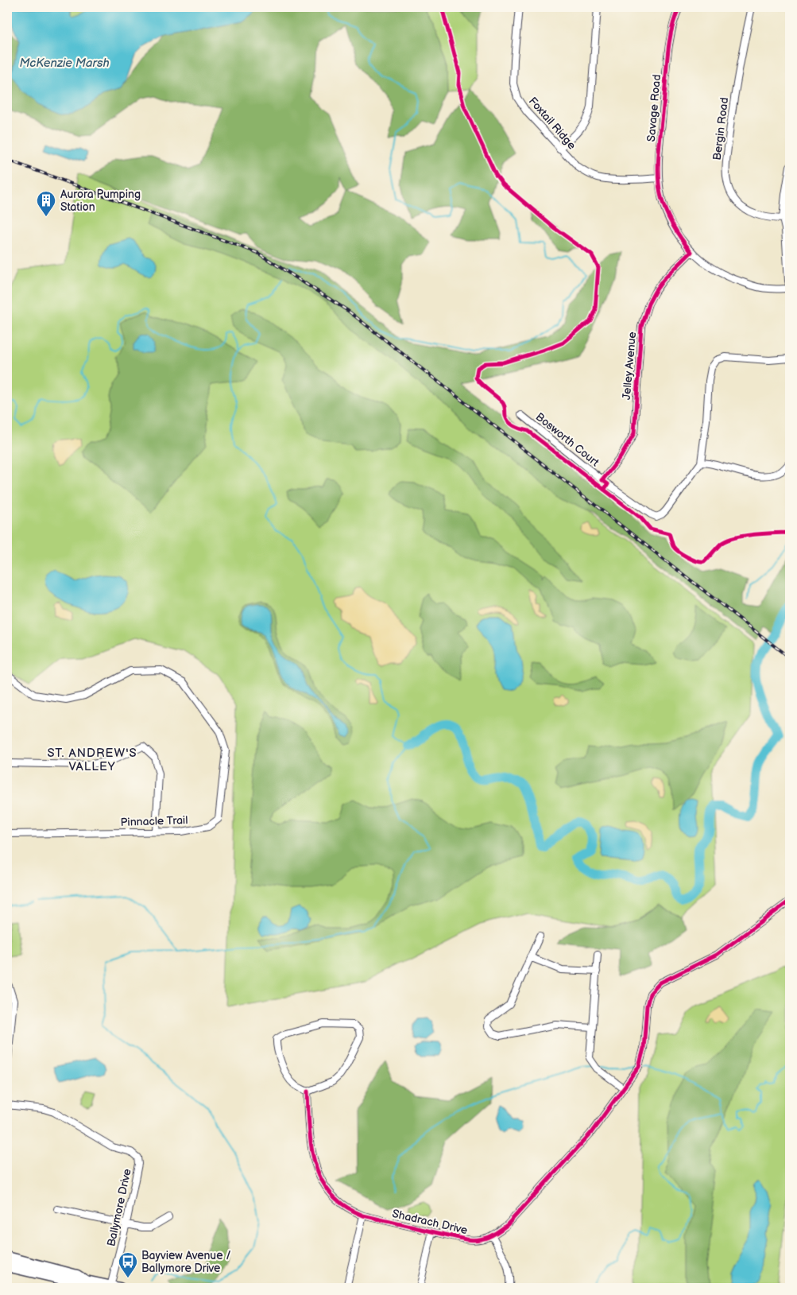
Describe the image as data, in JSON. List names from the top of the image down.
{
  "streets": {
    "street": [
      "Savage Road",
      "Foxtail Ridge",
      "Bergin Road",
      "Jelley Avenue",
      "Bosworth Court",
      "Pinnacle Trail",
      "Ballymore Drive",
      "Shadrach Drive"
    ]
  },
  "crossings": [
    ["Savage Road", "Foxtail Ridge"],
    ["Savage Road", "Jelley Avenue"],
    ["Jelley Avenue", "Bosworth Court"]
  ],
  "districts": ["ST. ANDREW'S VALLEY"],
  "water": ["McKenzie Marsh"],
  "places": {
    "building": ["Aurora Pumping Station"],
    "bus stop": ["Bayview Avenue / Ballymore Drive"]
  }
}
